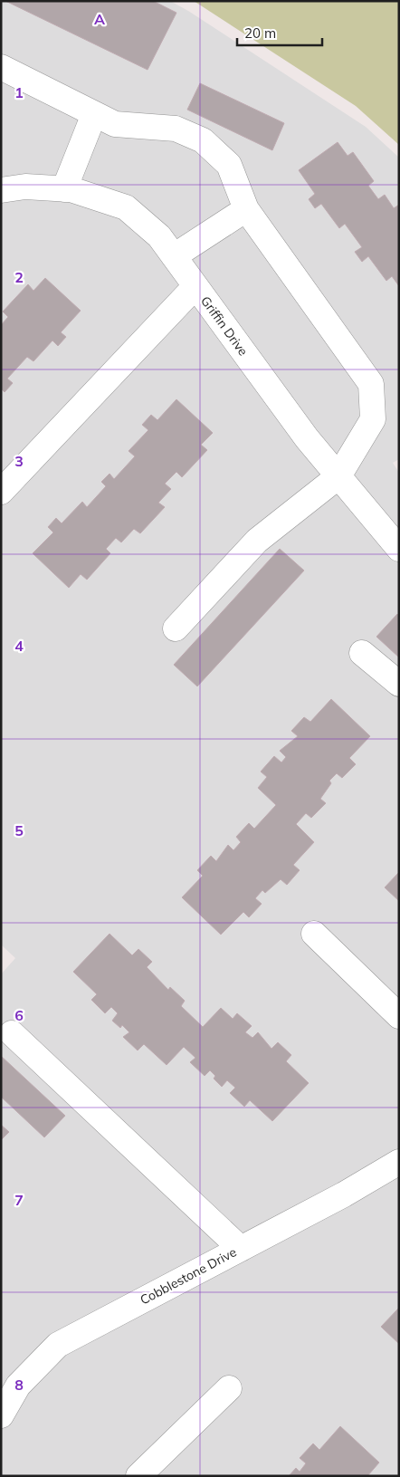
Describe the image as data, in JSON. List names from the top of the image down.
{
  "streets": {
    "street": ["Griffin Drive", "Cobblestone Drive"]
  },
  "scale_bar": "20 m",
  "grid": {
    "columns": ["A"],
    "rows": [
      "1",
      "2",
      "3",
      "4",
      "5",
      "6",
      "7",
      "8"
    ]
  }
}
